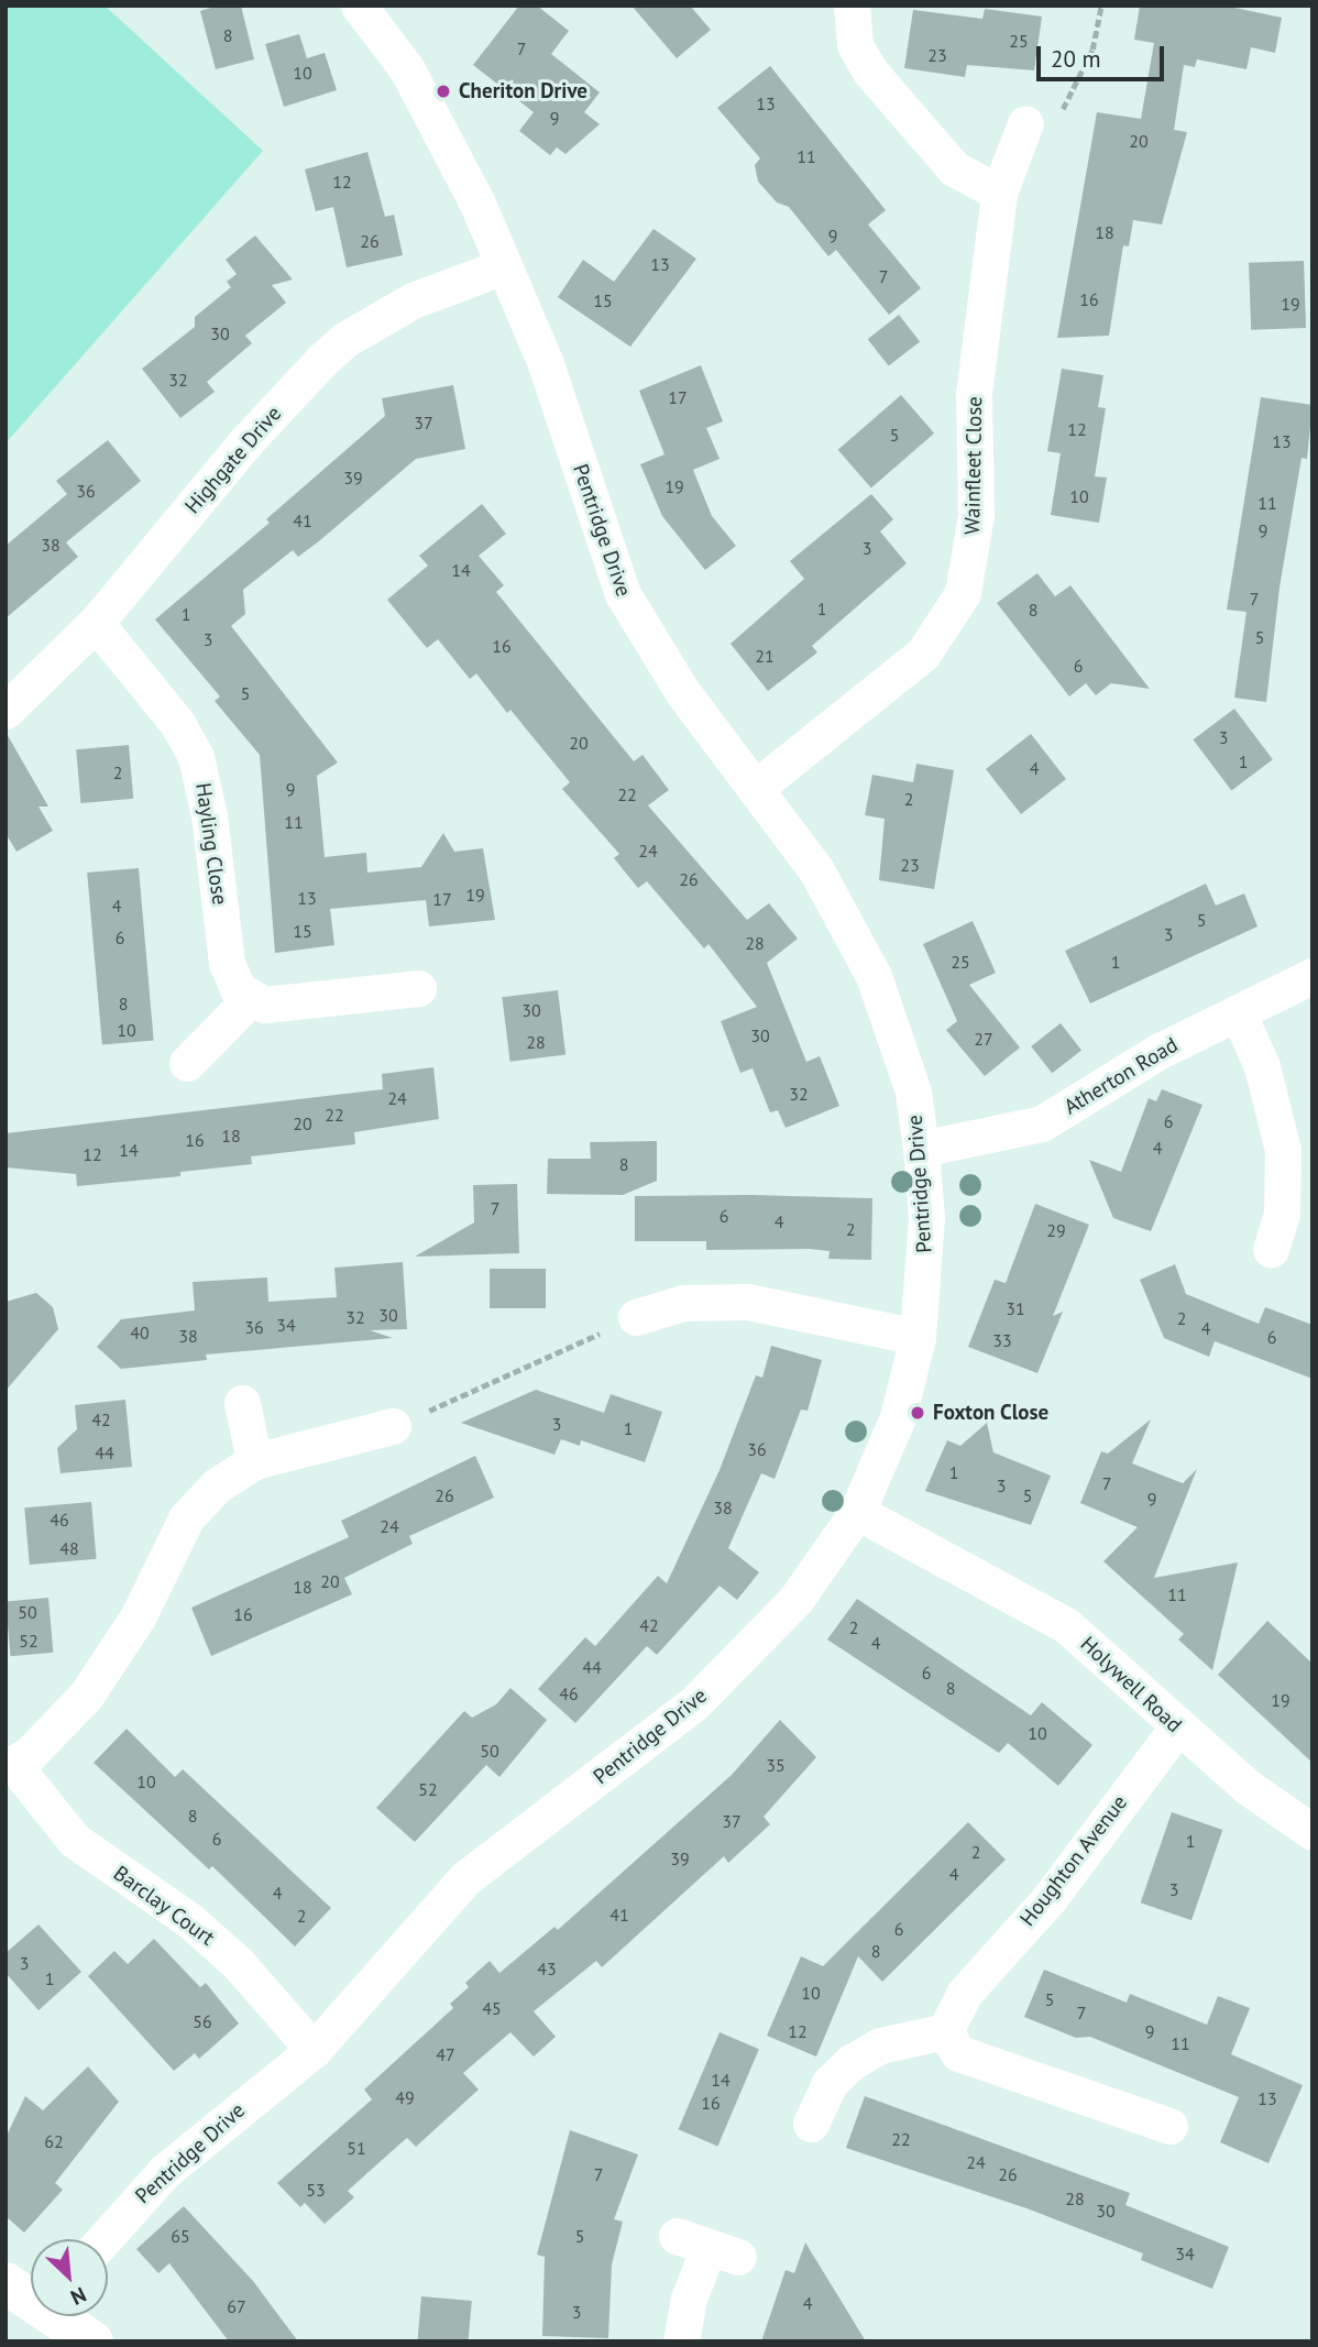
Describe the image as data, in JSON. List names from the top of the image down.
{
  "streets": {
    "street": [
      "Highgate Drive",
      "Wainfleet Close",
      "Pentridge Drive",
      "Hayling Close",
      "Atherton Road",
      "Holywell Road",
      "Houghton Avenue",
      "Barclay Court"
    ]
  },
  "crossings": [
    ["Highgate Drive", "Pentridge Drive"],
    ["Highgate Drive", "Hayling Close"],
    ["Wainfleet Close", "Pentridge Drive"],
    ["Pentridge Drive", "Atherton Road"],
    ["Pentridge Drive", "Holywell Road"],
    ["Pentridge Drive", "Barclay Court"],
    ["Holywell Road", "Houghton Avenue"]
  ],
  "places": ["Cheriton Drive", "Foxton Close"],
  "house_numbers": [
    "8",
    "25",
    "7",
    "23",
    "10",
    "13",
    "9",
    "20",
    "11",
    "12",
    "18",
    "9",
    "26",
    "13",
    "7",
    "16",
    "15",
    "19",
    "30",
    "32",
    "17",
    "37",
    "12",
    "5",
    "13",
    "39",
    "19",
    "36",
    "10",
    "11",
    "41",
    "9",
    "38",
    "3",
    "14",
    "7",
    "1",
    "8",
    "1",
    "5",
    "3",
    "16",
    "21",
    "6",
    "5",
    "3",
    "20",
    "1",
    "4",
    "2",
    "9",
    "22",
    "2",
    "11",
    "24",
    "23",
    "26",
    "19",
    "13",
    "17",
    "4",
    "5",
    "15",
    "3",
    "6",
    "28",
    "25",
    "1",
    "8",
    "30",
    "10",
    "30",
    "27",
    "28",
    "32",
    "24",
    "22",
    "6",
    "20",
    "18",
    "16",
    "4",
    "14",
    "12",
    "8",
    "7",
    "6",
    "4",
    "2",
    "29",
    "31",
    "30",
    "32",
    "2",
    "34",
    "36",
    "4",
    "40",
    "38",
    "6",
    "33",
    "42",
    "3",
    "1",
    "36",
    "44",
    "1",
    "7",
    "3",
    "26",
    "5",
    "9",
    "38",
    "46",
    "24",
    "48",
    "20",
    "18",
    "11",
    "50",
    "16",
    "42",
    "2",
    "52",
    "4",
    "44",
    "6",
    "8",
    "46",
    "19",
    "10",
    "50",
    "35",
    "10",
    "52",
    "8",
    "37",
    "6",
    "1",
    "2",
    "39",
    "4",
    "3",
    "4",
    "41",
    "2",
    "6",
    "8",
    "3",
    "43",
    "1",
    "10",
    "5",
    "45",
    "7",
    "56",
    "12",
    "9",
    "11",
    "47",
    "14",
    "49",
    "13",
    "16",
    "22",
    "62",
    "51",
    "24",
    "7",
    "26",
    "53",
    "28",
    "30",
    "65",
    "5",
    "34",
    "4",
    "67",
    "3"
  ],
  "scale_bar": "20 m",
  "north": "bottom right"
}
